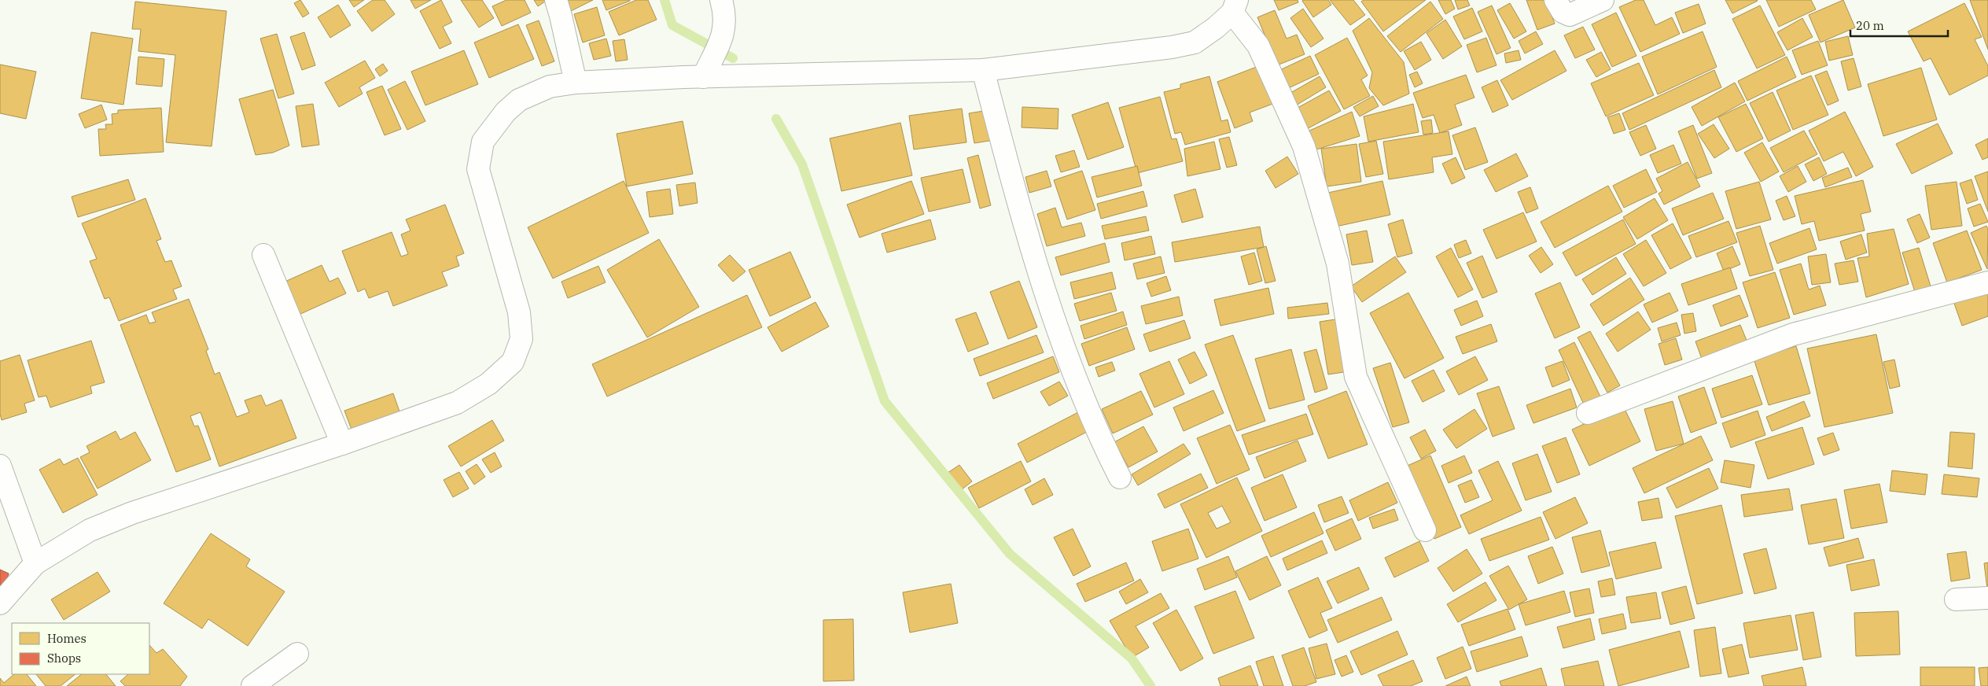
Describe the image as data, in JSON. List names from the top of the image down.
{
  "legend": ["Homes", "Shops"],
  "scale_bar": "20 m"
}
